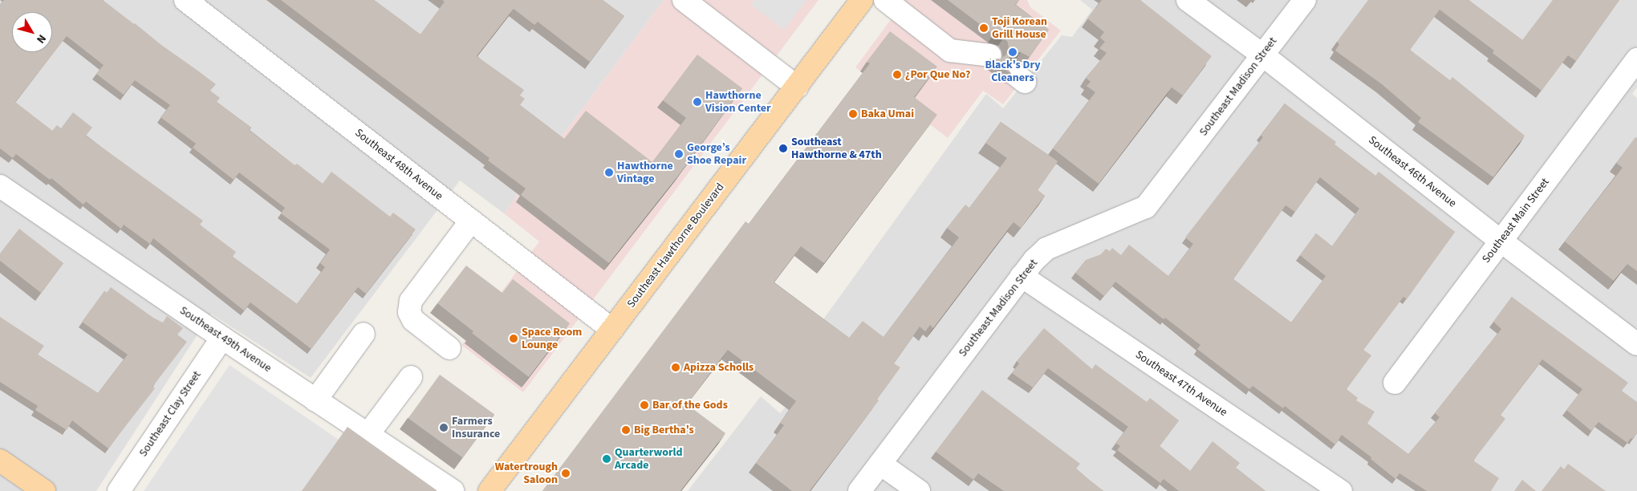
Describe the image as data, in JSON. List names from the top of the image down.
{
  "streets": {
    "main road": ["Southeast Hawthorne Boulevard"],
    "street": [
      "Southeast Madison Street",
      "Southeast 48th Avenue",
      "Southeast 46th Avenue",
      "Southeast Main Street",
      "Southeast 49th Avenue",
      "Southeast 47th Avenue",
      "Southeast Clay Street"
    ]
  },
  "crossings": [
    ["Southeast Madison Street", "Southeast 46th Avenue"],
    ["Southeast Madison Street", "Southeast 47th Avenue"],
    ["Southeast 48th Avenue", "Southeast Hawthorne Boulevard"],
    ["Southeast 46th Avenue", "Southeast Main Street"],
    ["Southeast 49th Avenue", "Southeast Clay Street"]
  ],
  "places": [
    "Toji Korean Grill House",
    "Black's Dry Cleaners",
    "¿Por Que No?",
    "Hawthorne Vision Center",
    "Baka Umai",
    "Southeast Hawthorne & 47th",
    "George’s Shoe Repair",
    "Hawthorne Vintage",
    "Space Room Lounge",
    "Apizza Scholls",
    "Bar of the Gods",
    "Farmers Insurance",
    "Big Bertha's",
    "Quarterworld Arcade",
    "Watertrough Saloon"
  ],
  "north": "bottom right"
}
